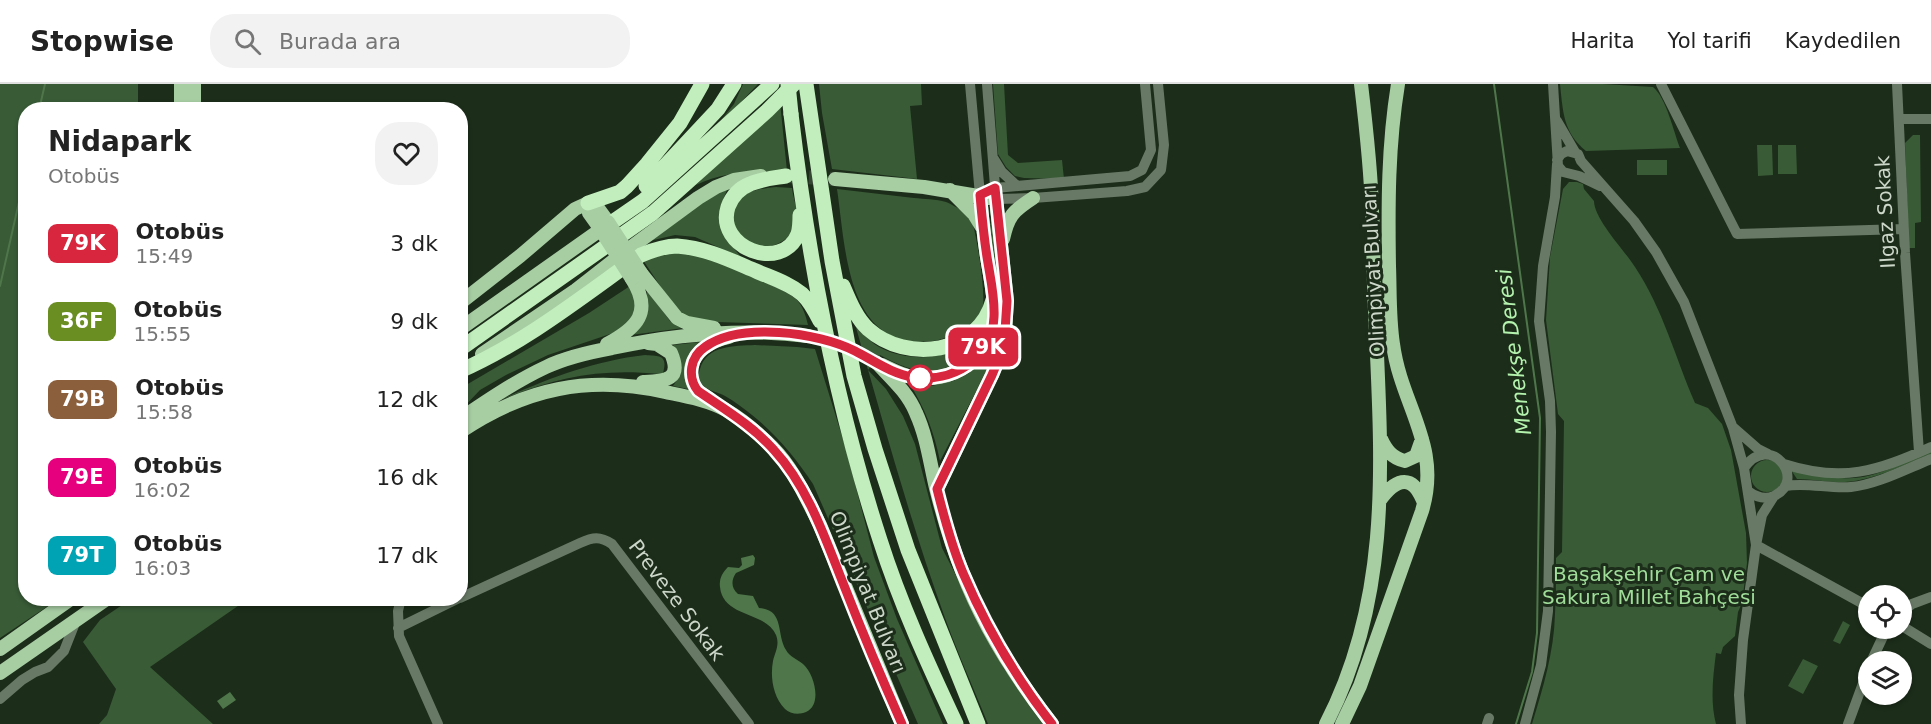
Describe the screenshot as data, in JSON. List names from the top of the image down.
{
  "streets": {
    "main road": ["Olimpiyat Bulvarı"],
    "street": ["Ilgaz Sokak", "Preveze Sokak"]
  },
  "water": ["Menekşe Deresi"],
  "parks": ["Başakşehir Çam ve Sakura Millet Bahçesi"],
  "lines": ["bus line 79K"],
  "page": {
    "header": "Stopwise",
    "search": "Burada ara",
    "nav": ["Harita", "Yol tarifi", "Kaydedilen"],
    "on_map": "79K",
    "heading": ["Nidapark", "Otobüs"],
    "list": [
      {
        "mark": "79K",
        "name": "Otobüs",
        "note": "15:49",
        "value": "3 dk"
      },
      {
        "mark": "36F",
        "name": "Otobüs",
        "note": "15:55",
        "value": "9 dk"
      },
      {
        "mark": "79B",
        "name": "Otobüs",
        "note": "15:58",
        "value": "12 dk"
      },
      {
        "mark": "79E",
        "name": "Otobüs",
        "note": "16:02",
        "value": "16 dk"
      },
      {
        "mark": "79T",
        "name": "Otobüs",
        "note": "16:03",
        "value": "17 dk"
      }
    ]
  }
}
